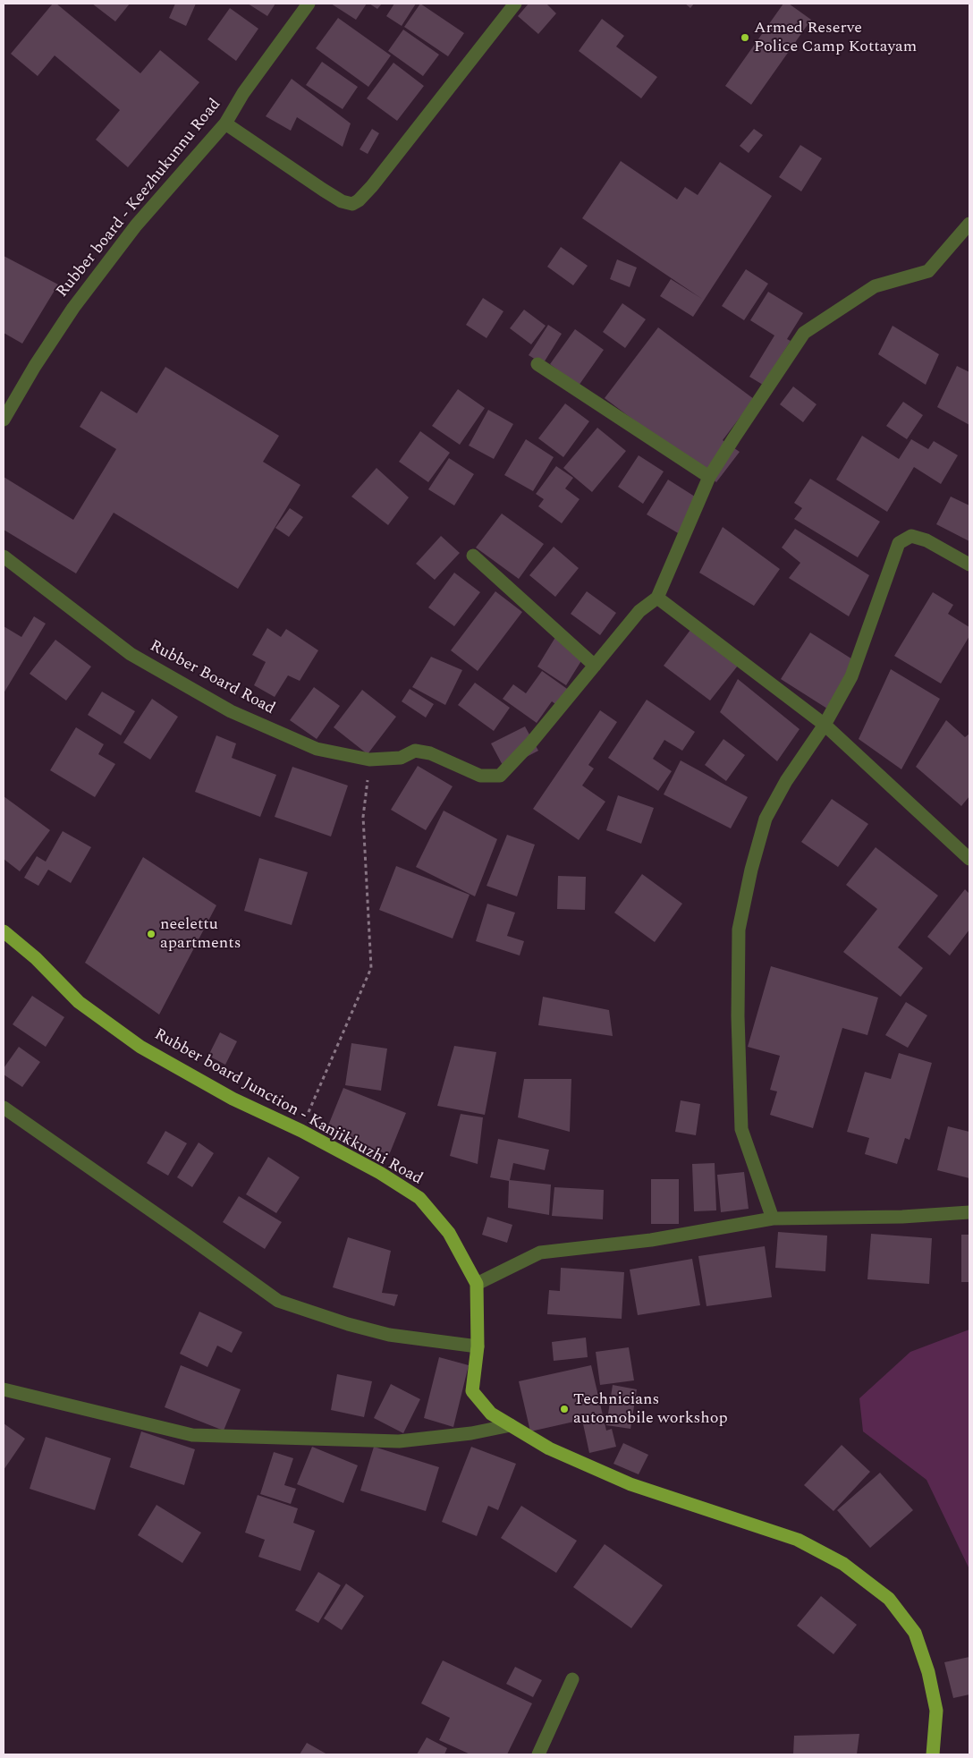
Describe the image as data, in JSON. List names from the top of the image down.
{
  "streets": {
    "main road": ["Rubber board Junction - Kanjikkuzhi Road"],
    "street": ["Rubber board - Keezhukunnu Road", "Rubber Board Road"]
  },
  "places": ["Armed Reserve Police Camp Kottayam", "neelettu apartments", "Technicians automobile workshop"]
}
